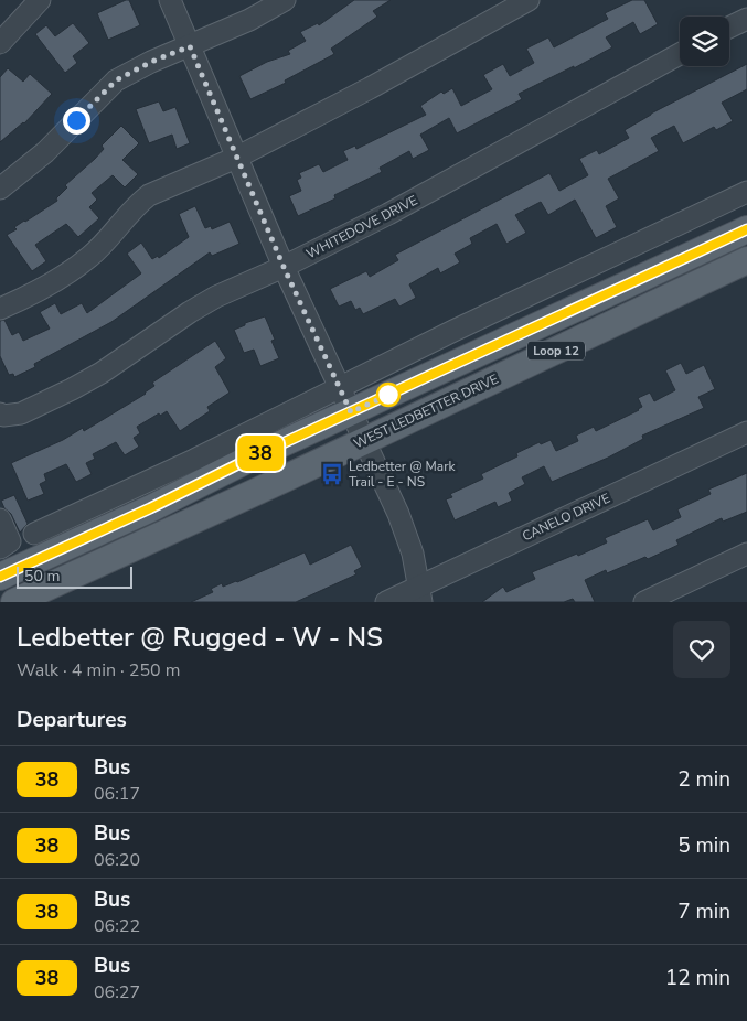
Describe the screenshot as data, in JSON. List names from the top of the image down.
{
  "streets": {
    "main road": ["Loop 12", "WEST LEDBETTER DRIVE"],
    "street": ["WHITEDOVE DRIVE", "CANELO DRIVE"]
  },
  "places": {
    "bus stop": ["Ledbetter @ Mark Trail - E - NS"]
  },
  "lines": ["bus line 38"],
  "scale_bar": "50 m",
  "page": {
    "on_map": "38",
    "scale": "50 m",
    "heading": [
      ["Ledbetter @ Rugged - W - NS", "Walk · 4 min · 250 m"],
      "Departures"
    ],
    "list": [
      {
        "mark": "38",
        "name": "Bus",
        "note": "06:17",
        "value": "2 min"
      },
      {
        "mark": "38",
        "name": "Bus",
        "note": "06:20",
        "value": "5 min"
      },
      {
        "mark": "38",
        "name": "Bus",
        "note": "06:22",
        "value": "7 min"
      },
      {
        "mark": "38",
        "name": "Bus",
        "note": "06:27",
        "value": "12 min"
      }
    ]
  }
}
